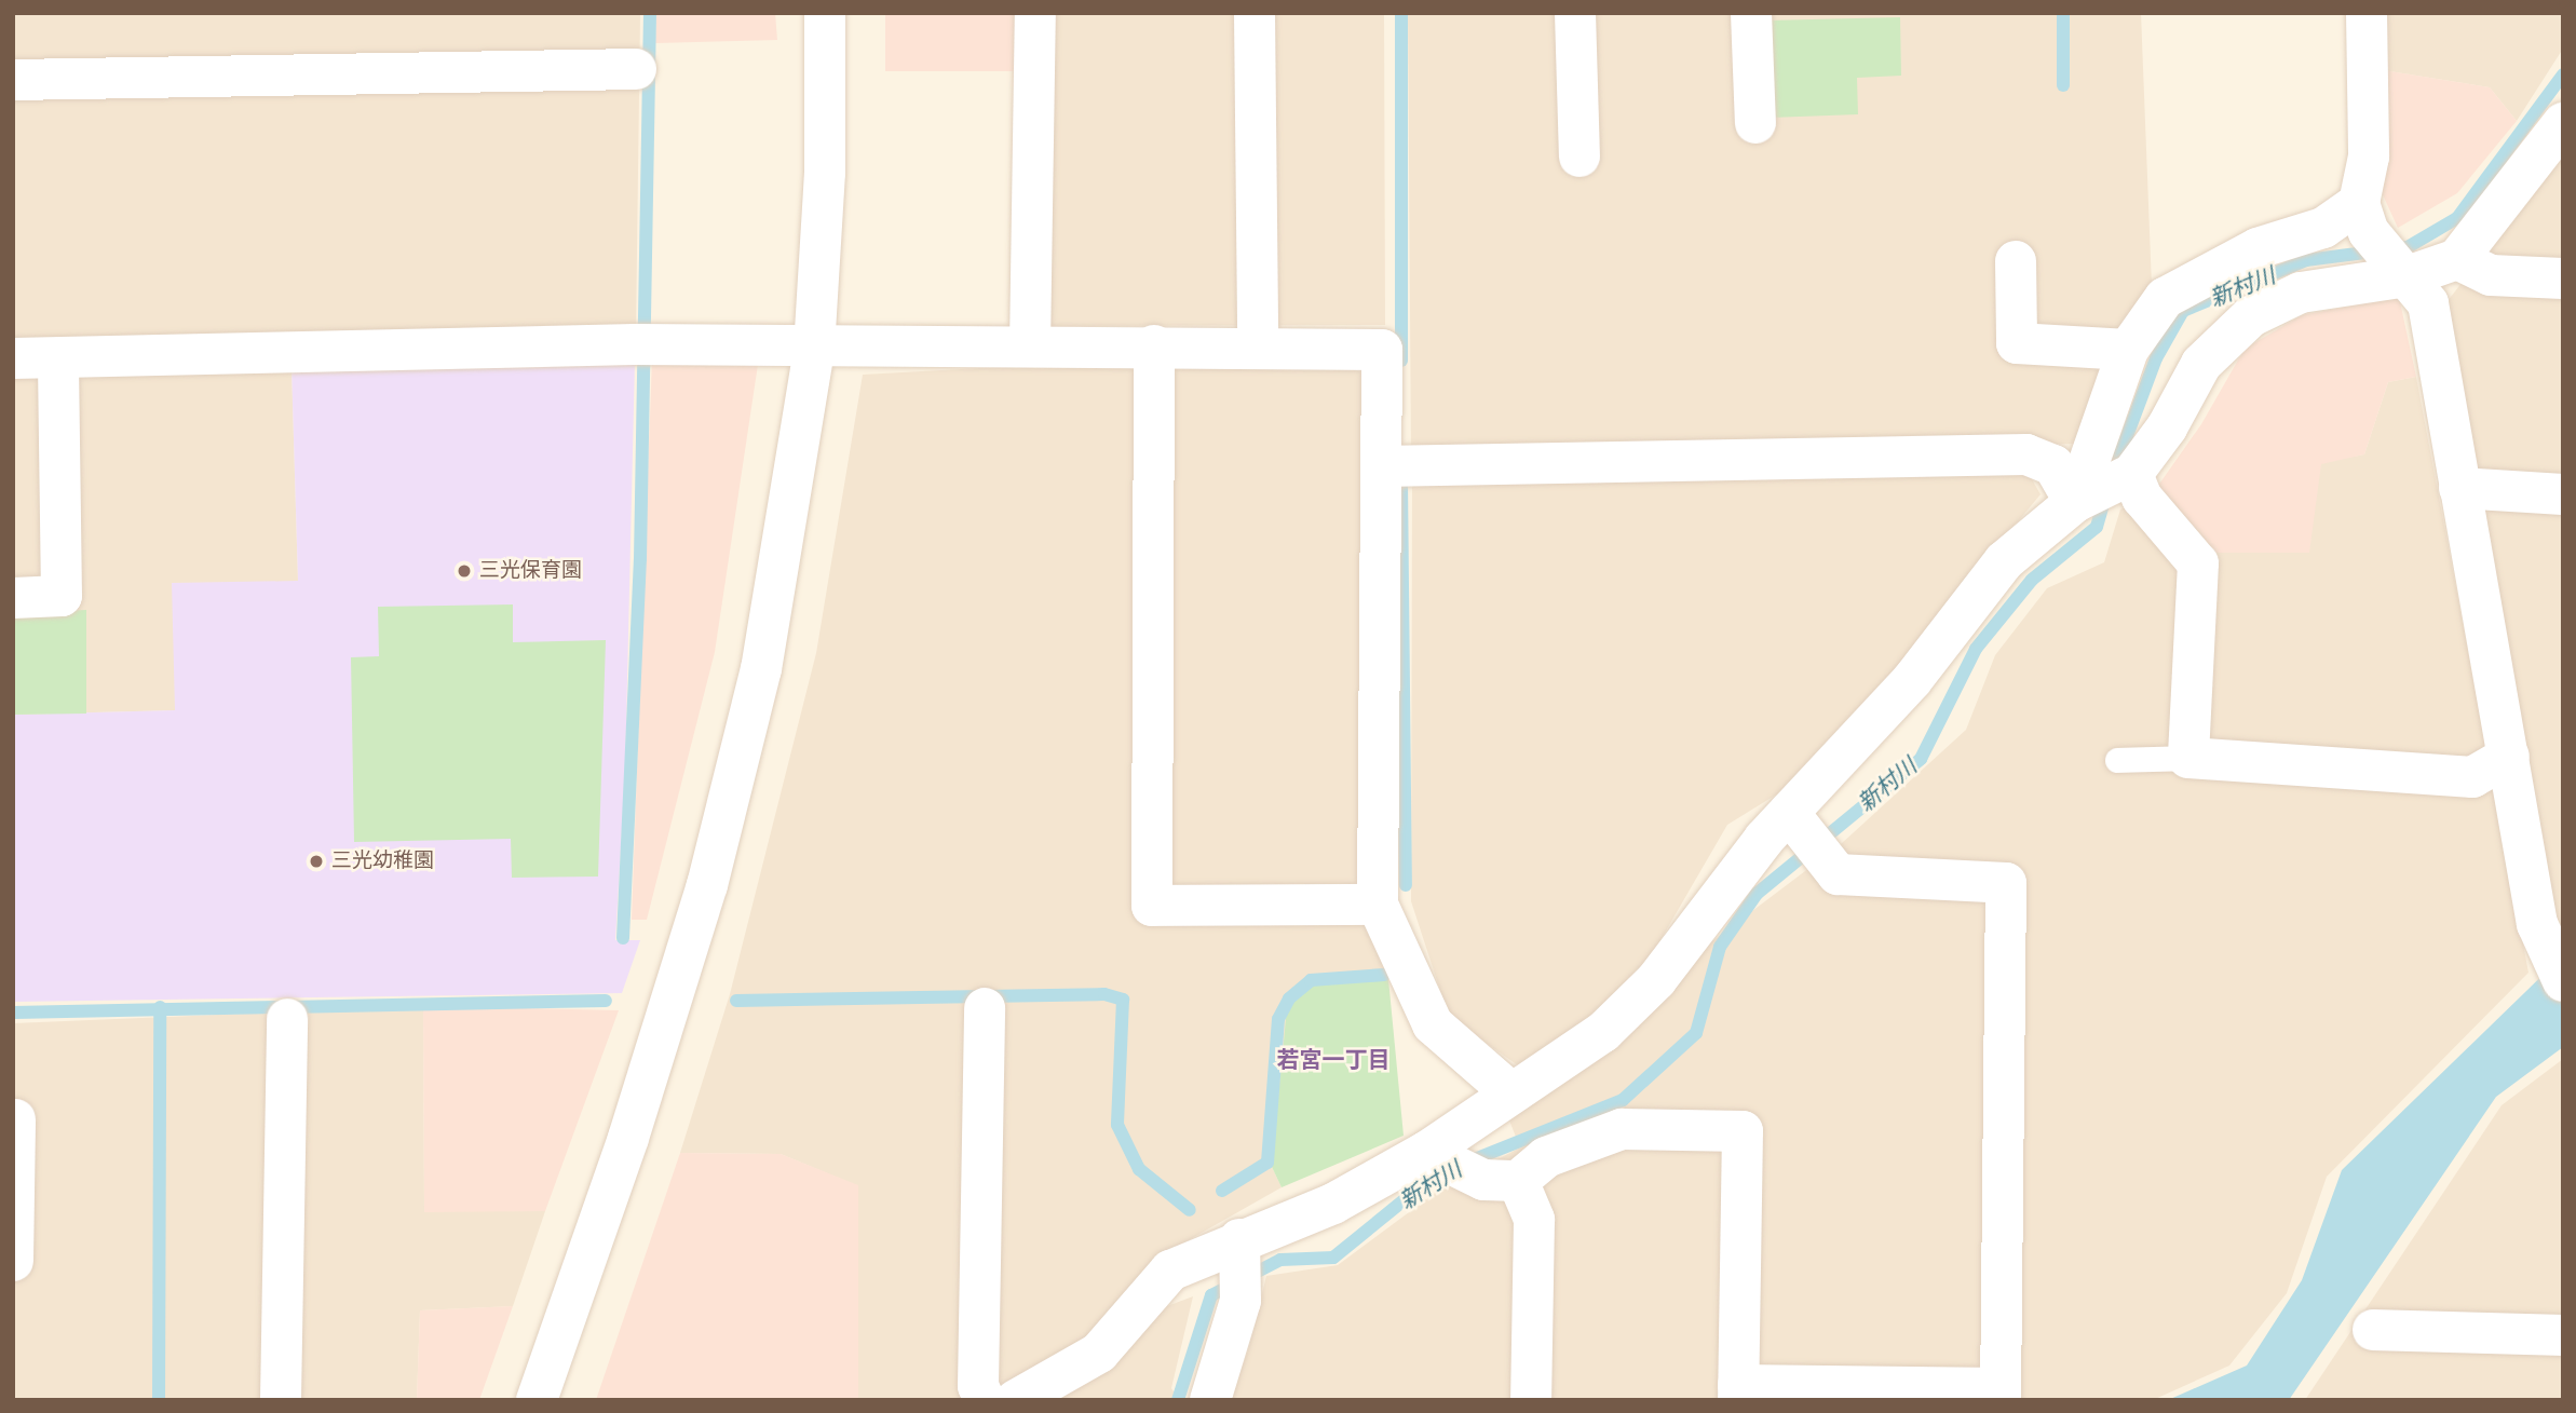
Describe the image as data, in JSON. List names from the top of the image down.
{
  "districts": ["若宮一丁目"],
  "water": ["新村川"],
  "places": ["三光保育園", "三光幼稚園"]
}
